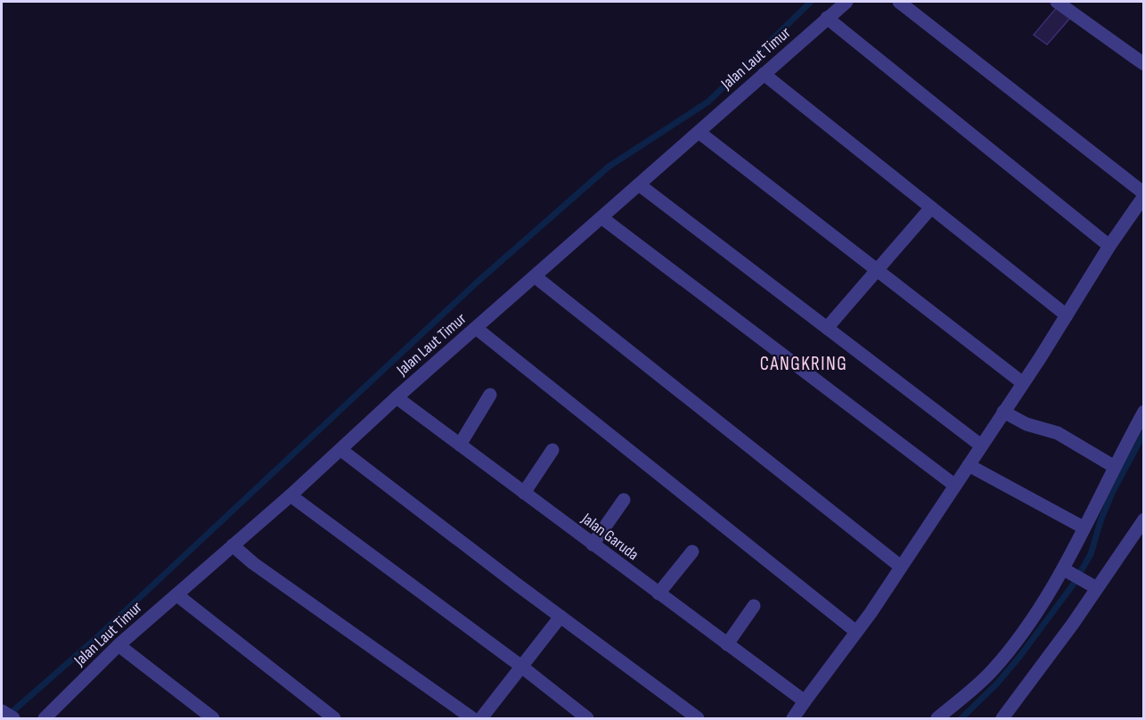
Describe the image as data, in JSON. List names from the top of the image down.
{
  "streets": {
    "street": ["Jalan Laut Timur", "Jalan Garuda"]
  },
  "crossings": [
    ["Jalan Laut Timur", "Jalan Garuda"]
  ],
  "districts": ["CANGKRING"]
}
